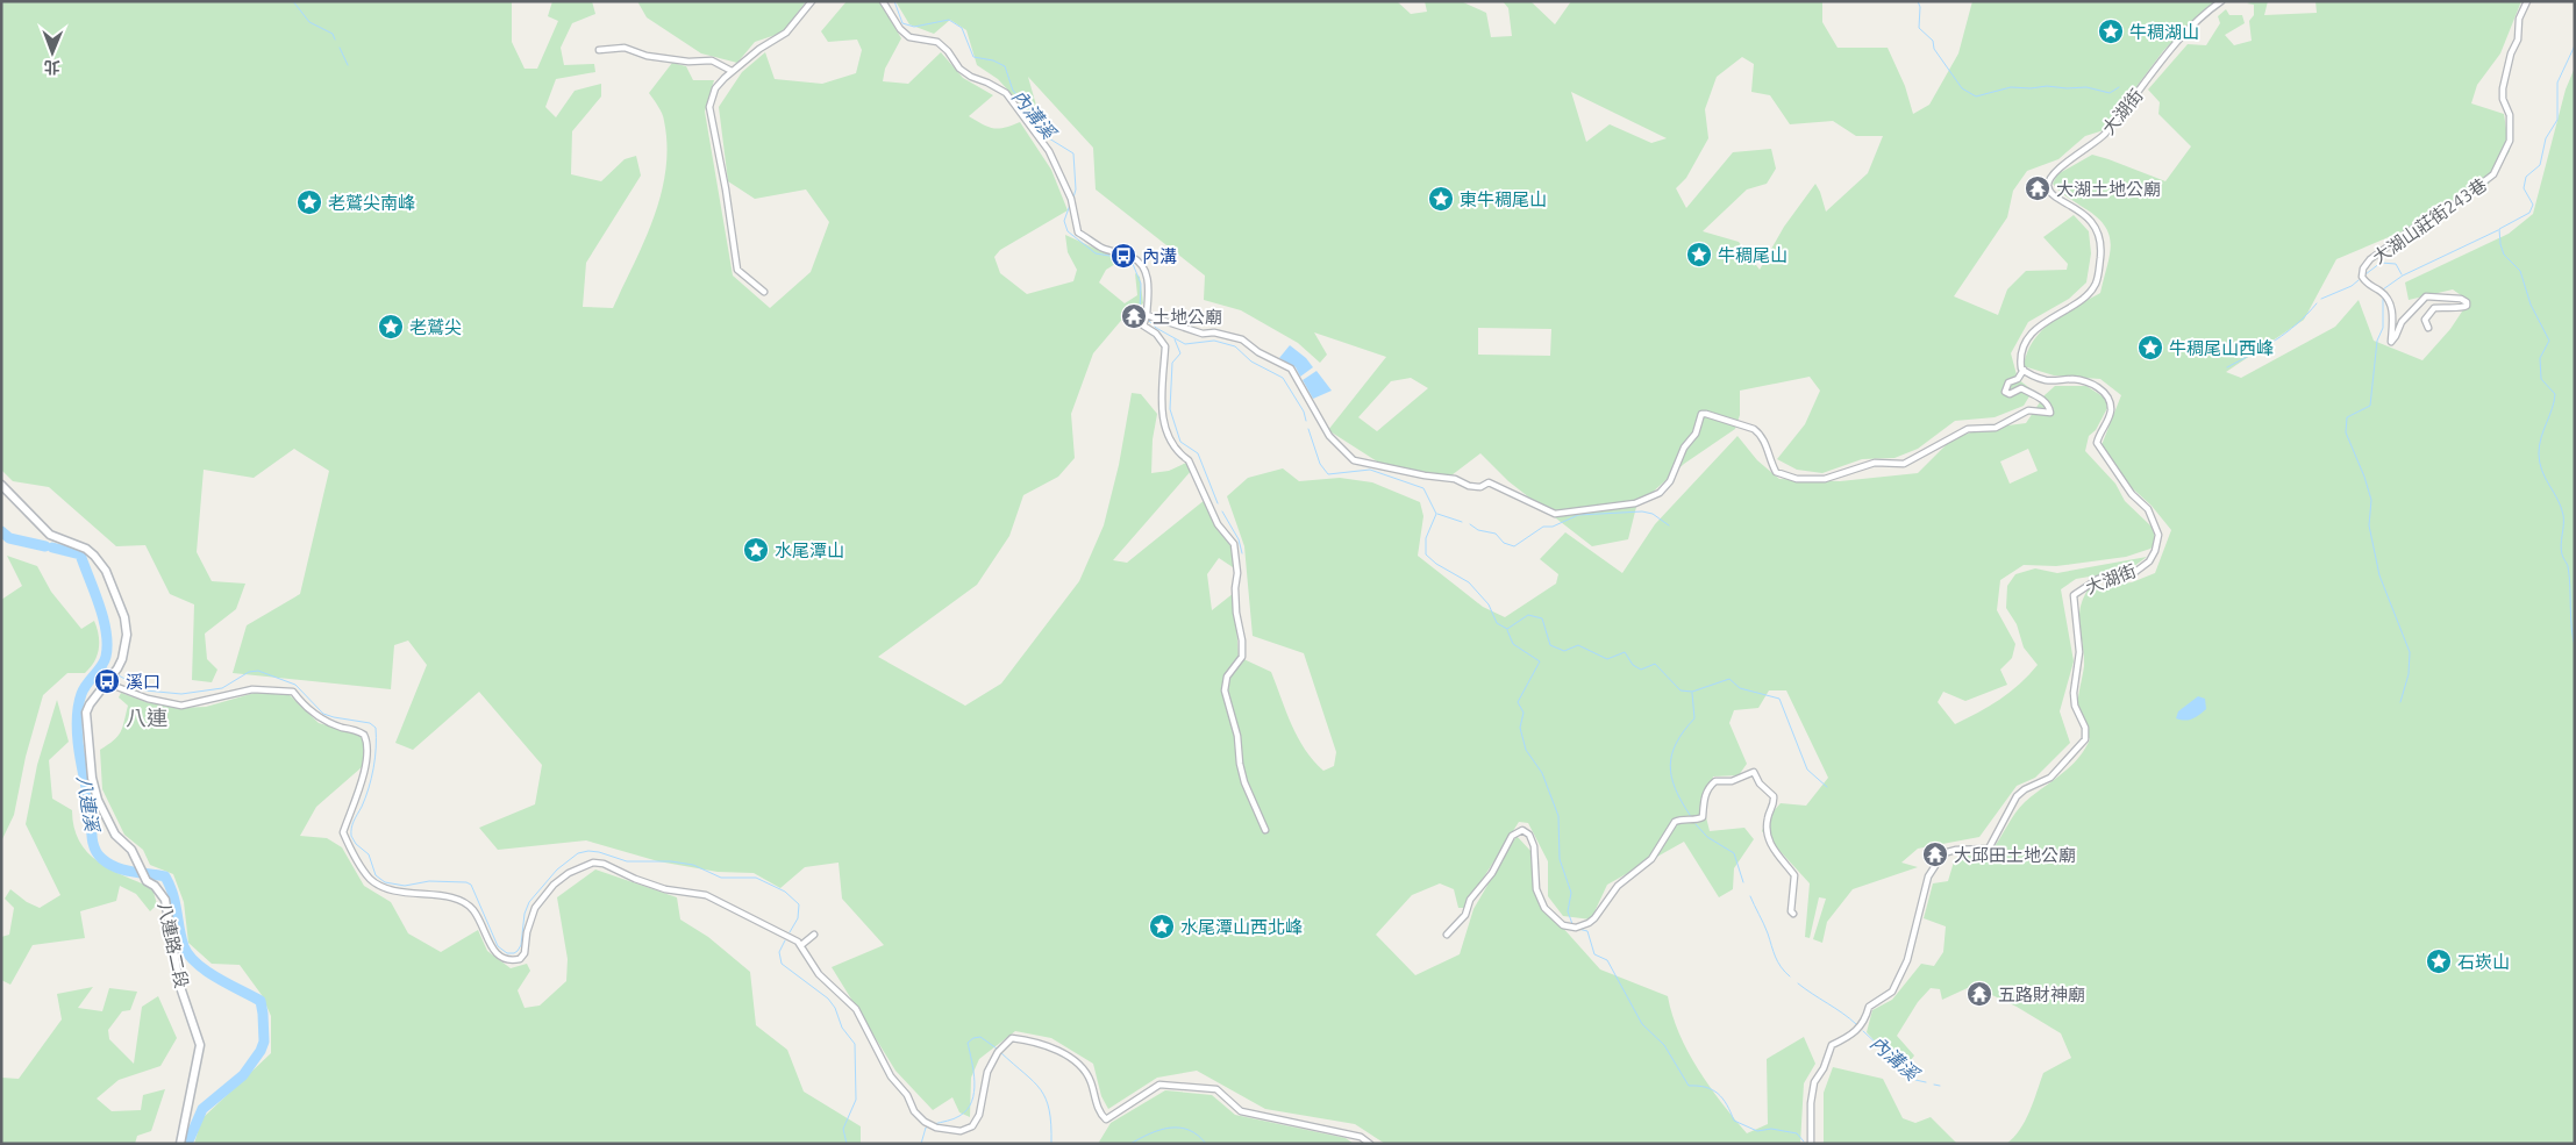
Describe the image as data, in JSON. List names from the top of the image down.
{
  "streets": {
    "street": ["大湖街", "大湖山莊街243巷", "八連路二段"]
  },
  "districts": ["八連"],
  "water": ["內溝溪", "八連溪"],
  "places": {
    "place": [
      "牛稠湖山",
      "東牛稠尾山",
      "老鷲尖南峰",
      "牛稠尾山",
      "老鷲尖",
      "牛稠尾山西峰",
      "水尾潭山",
      "水尾潭山西北峰",
      "石崁山"
    ],
    "temple": [
      "大湖土地公廟",
      "土地公廟",
      "大邱田土地公廟",
      "五路財神廟"
    ],
    "bus stop": ["內溝", "溪口"]
  },
  "north": "bottom"
}
